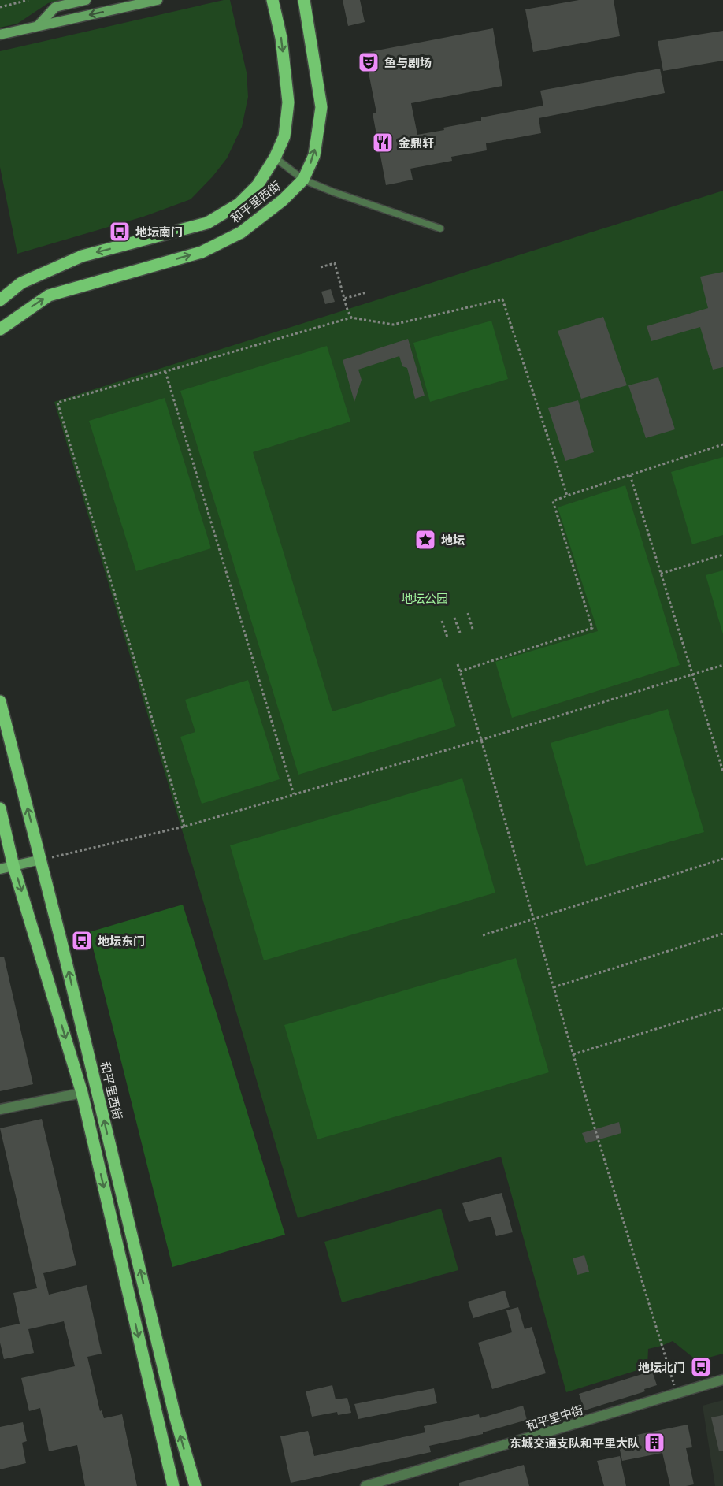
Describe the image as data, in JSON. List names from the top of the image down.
{
  "streets": {
    "main road": ["和平里西街"],
    "street": ["和平里中街"]
  },
  "parks": ["地坛公园"],
  "places": {
    "theatre": ["鱼与剧场"],
    "restaurant": ["金鼎轩"],
    "bus stop": ["地坛南门", "地坛东门", "地坛北门"],
    "place": ["地坛"],
    "building": ["东城交通支队和平里大队"]
  }
}
